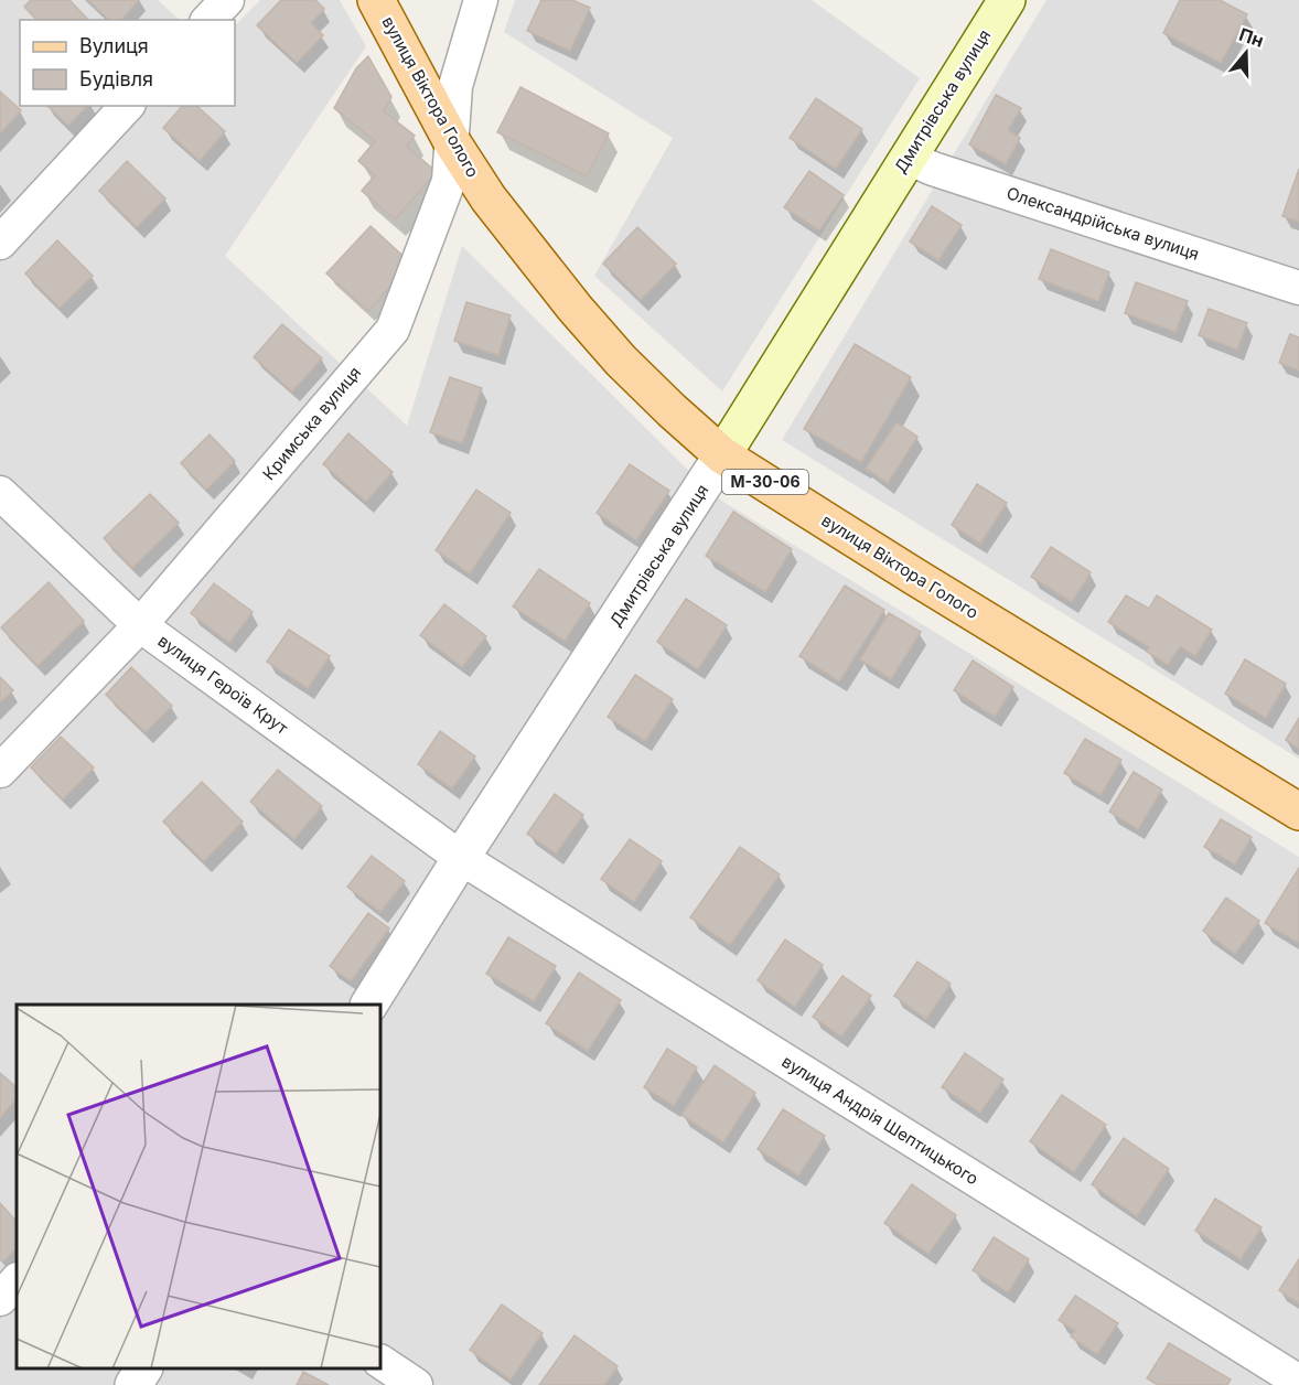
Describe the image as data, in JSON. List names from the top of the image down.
{
  "streets": {
    "main road": ["вулиця Віктора Голого", "Дмитрівська вулиця", "М-30-06"],
    "street": [
      "Олександрійська вулиця",
      "Кримська вулиця",
      "вулиця Героїв Крут",
      "вулиця Андрія Шептицького"
    ]
  },
  "crossings": [
    ["вулиця Віктора Голого", "Дмитрівська вулиця"],
    ["вулиця Віктора Голого", "Кримська вулиця"],
    ["Дмитрівська вулиця", "Олександрійська вулиця"],
    ["Дмитрівська вулиця", "вулиця Героїв Крут"],
    ["Дмитрівська вулиця", "вулиця Андрія Шептицького"],
    ["Кримська вулиця", "вулиця Героїв Крут"],
    ["вулиця Героїв Крут", "вулиця Андрія Шептицького"]
  ],
  "legend": ["Вулиця", "Будівля"],
  "north": "top"
}
